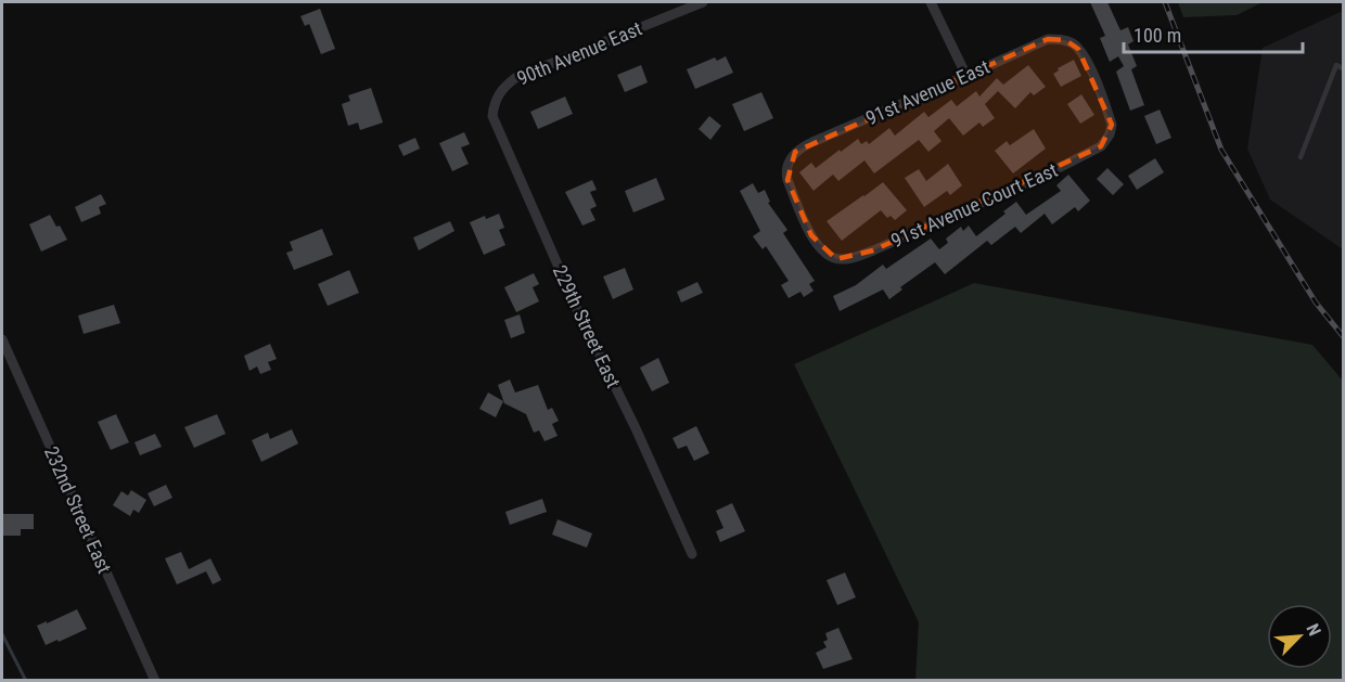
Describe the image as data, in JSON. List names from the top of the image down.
{
  "streets": {
    "street": [
      "90th Avenue East",
      "91st Avenue East",
      "91st Avenue Court East",
      "229th Street East",
      "232nd Street East"
    ]
  },
  "crossings": [
    ["90th Avenue East", "229th Street East"],
    ["91st Avenue East", "91st Avenue Court East"]
  ],
  "scale_bar": "100 m",
  "north": "top right"
}
